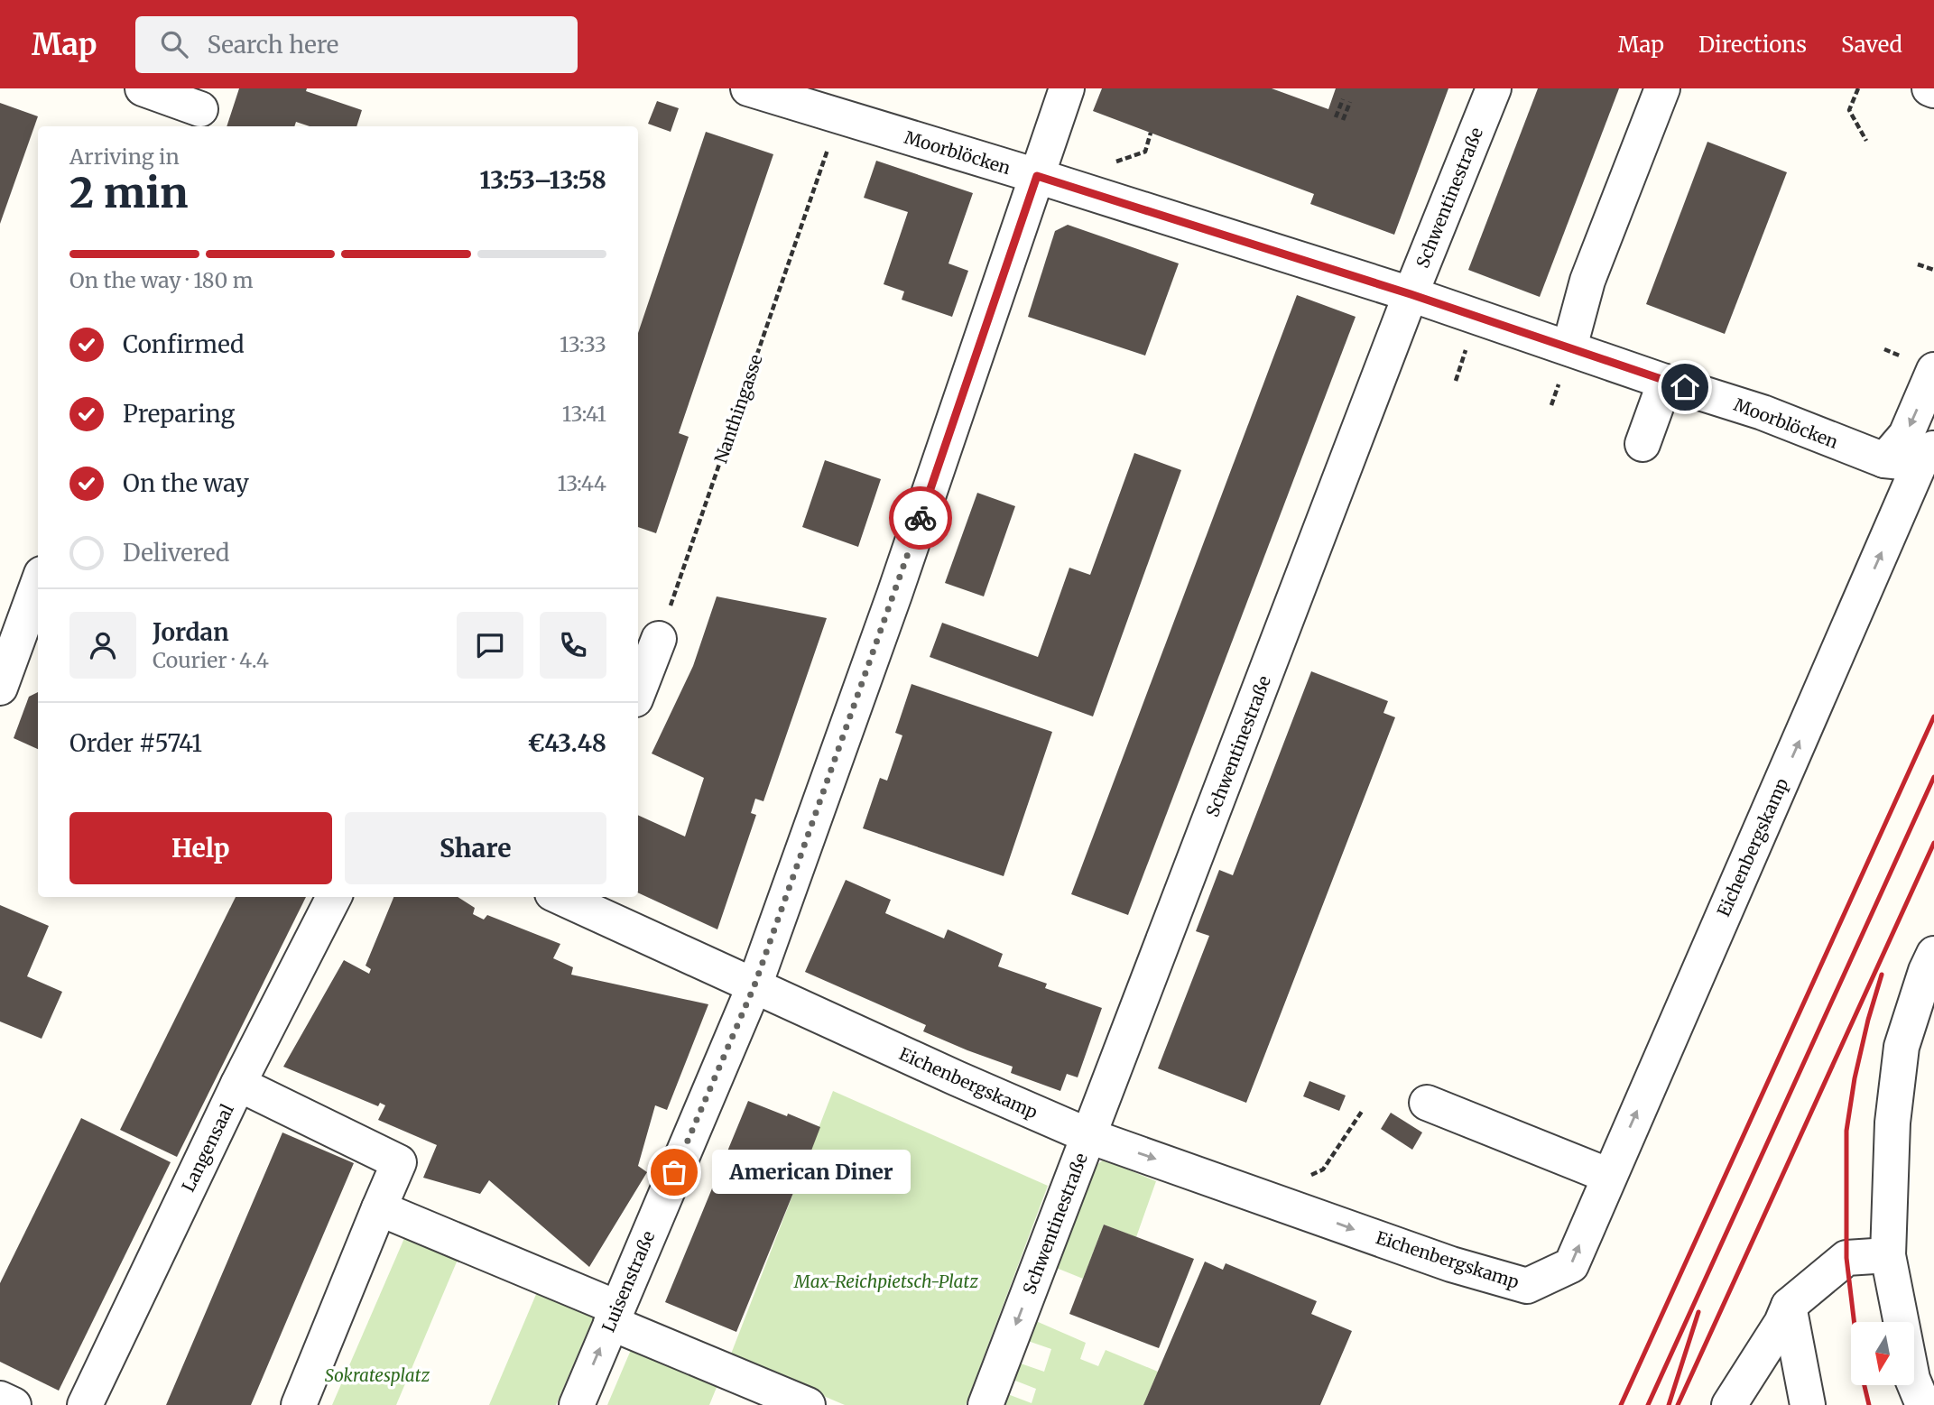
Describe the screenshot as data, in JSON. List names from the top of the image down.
{
  "streets": {
    "street": [
      "Moorblöcken",
      "Schwentinestraße",
      "Eichenbergskamp",
      "Langensaal",
      "Luisenstraße"
    ],
    "path": ["Nanthingasse"]
  },
  "crossings": [
    ["Moorblöcken", "Schwentinestraße"],
    ["Moorblöcken", "Nanthingasse"],
    ["Moorblöcken", "Eichenbergskamp"],
    ["Moorblöcken", "Luisenstraße"],
    ["Schwentinestraße", "Eichenbergskamp"],
    ["Eichenbergskamp", "Luisenstraße"]
  ],
  "parks": ["Max-Reichpietsch-Platz", "Sokratesplatz"],
  "places": ["American Diner"],
  "north": "bottom",
  "page": {
    "header": "Map",
    "search": "Search here",
    "nav": ["Map", "Directions", "Saved"],
    "heading": ["2 min", "Arriving in", "13:53–13:58"],
    "panel": [
      "Jordan",
      "Courier · 4.4",
      "Order #5741",
      "€43.48"
    ],
    "bar": "On the way · 180 m",
    "list": [
      ["Confirmed", "13:33"],
      ["Preparing", "13:41"],
      ["On the way", "13:44"],
      "Delivered"
    ],
    "buttons": ["Help", "Share"],
    "bubble": "American Diner"
  }
}
